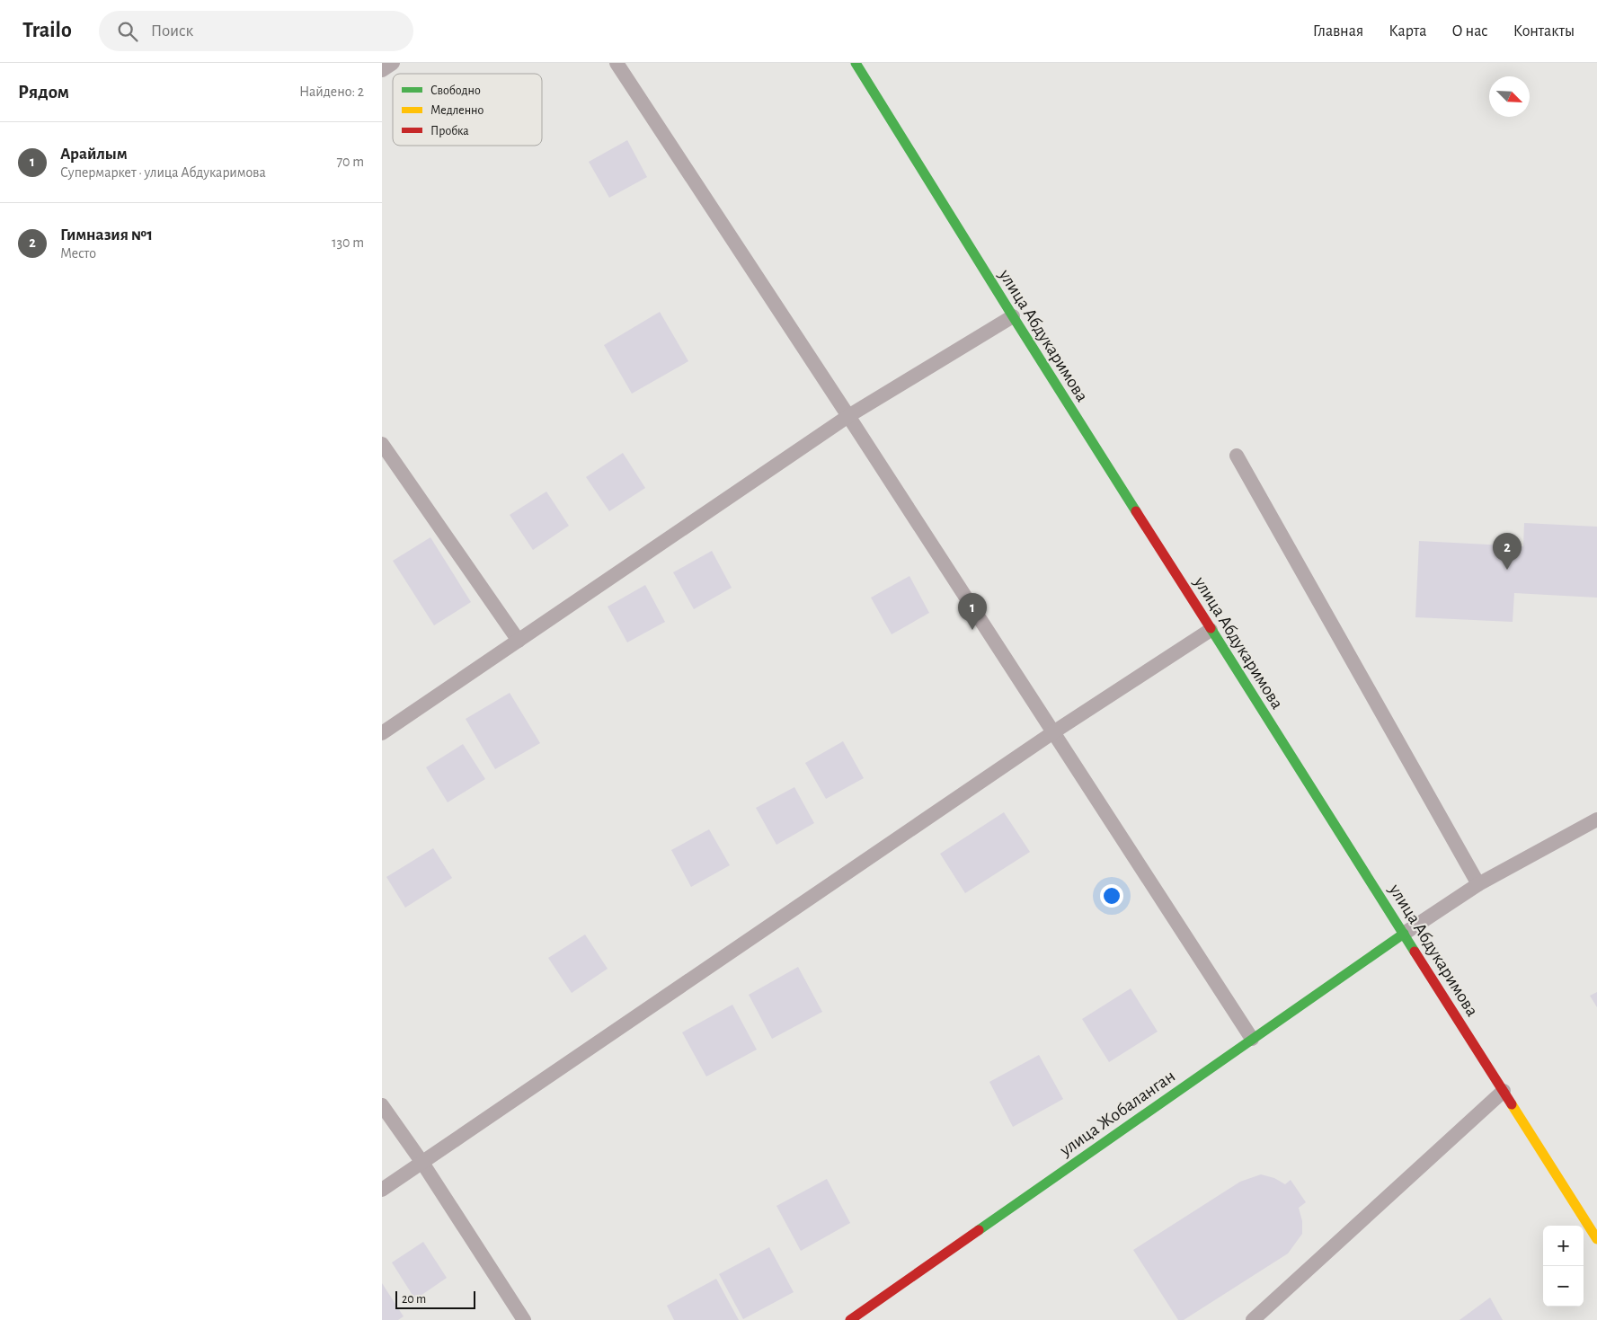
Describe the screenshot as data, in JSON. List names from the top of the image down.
{
  "streets": {
    "main road": ["улица Абдукаримова", "улица Жобаланган"]
  },
  "crossings": [
    ["улица Абдукаримова", "улица Жобаланган"]
  ],
  "legend": ["Свободно", "Медленно", "Пробка"],
  "scale_bar": "20 m",
  "north": "bottom right",
  "page": {
    "header": "Trailo",
    "search": "Поиск",
    "nav": [
      "Главная",
      "Карта",
      "О нас",
      "Контакты"
    ],
    "heading": ["Рядом", "Найдено: 2"],
    "list": [
      {
        "mark": "1",
        "name": "Арайлым",
        "note": "Супермаркет · улица Абдукаримова",
        "value": "70 m"
      },
      {
        "mark": "2",
        "name": "Гимназия №1",
        "note": "Место",
        "value": "130 m"
      }
    ],
    "pins": ["2", "1"],
    "map_buttons": ["+", "−"],
    "scale": "20 m"
  }
}
